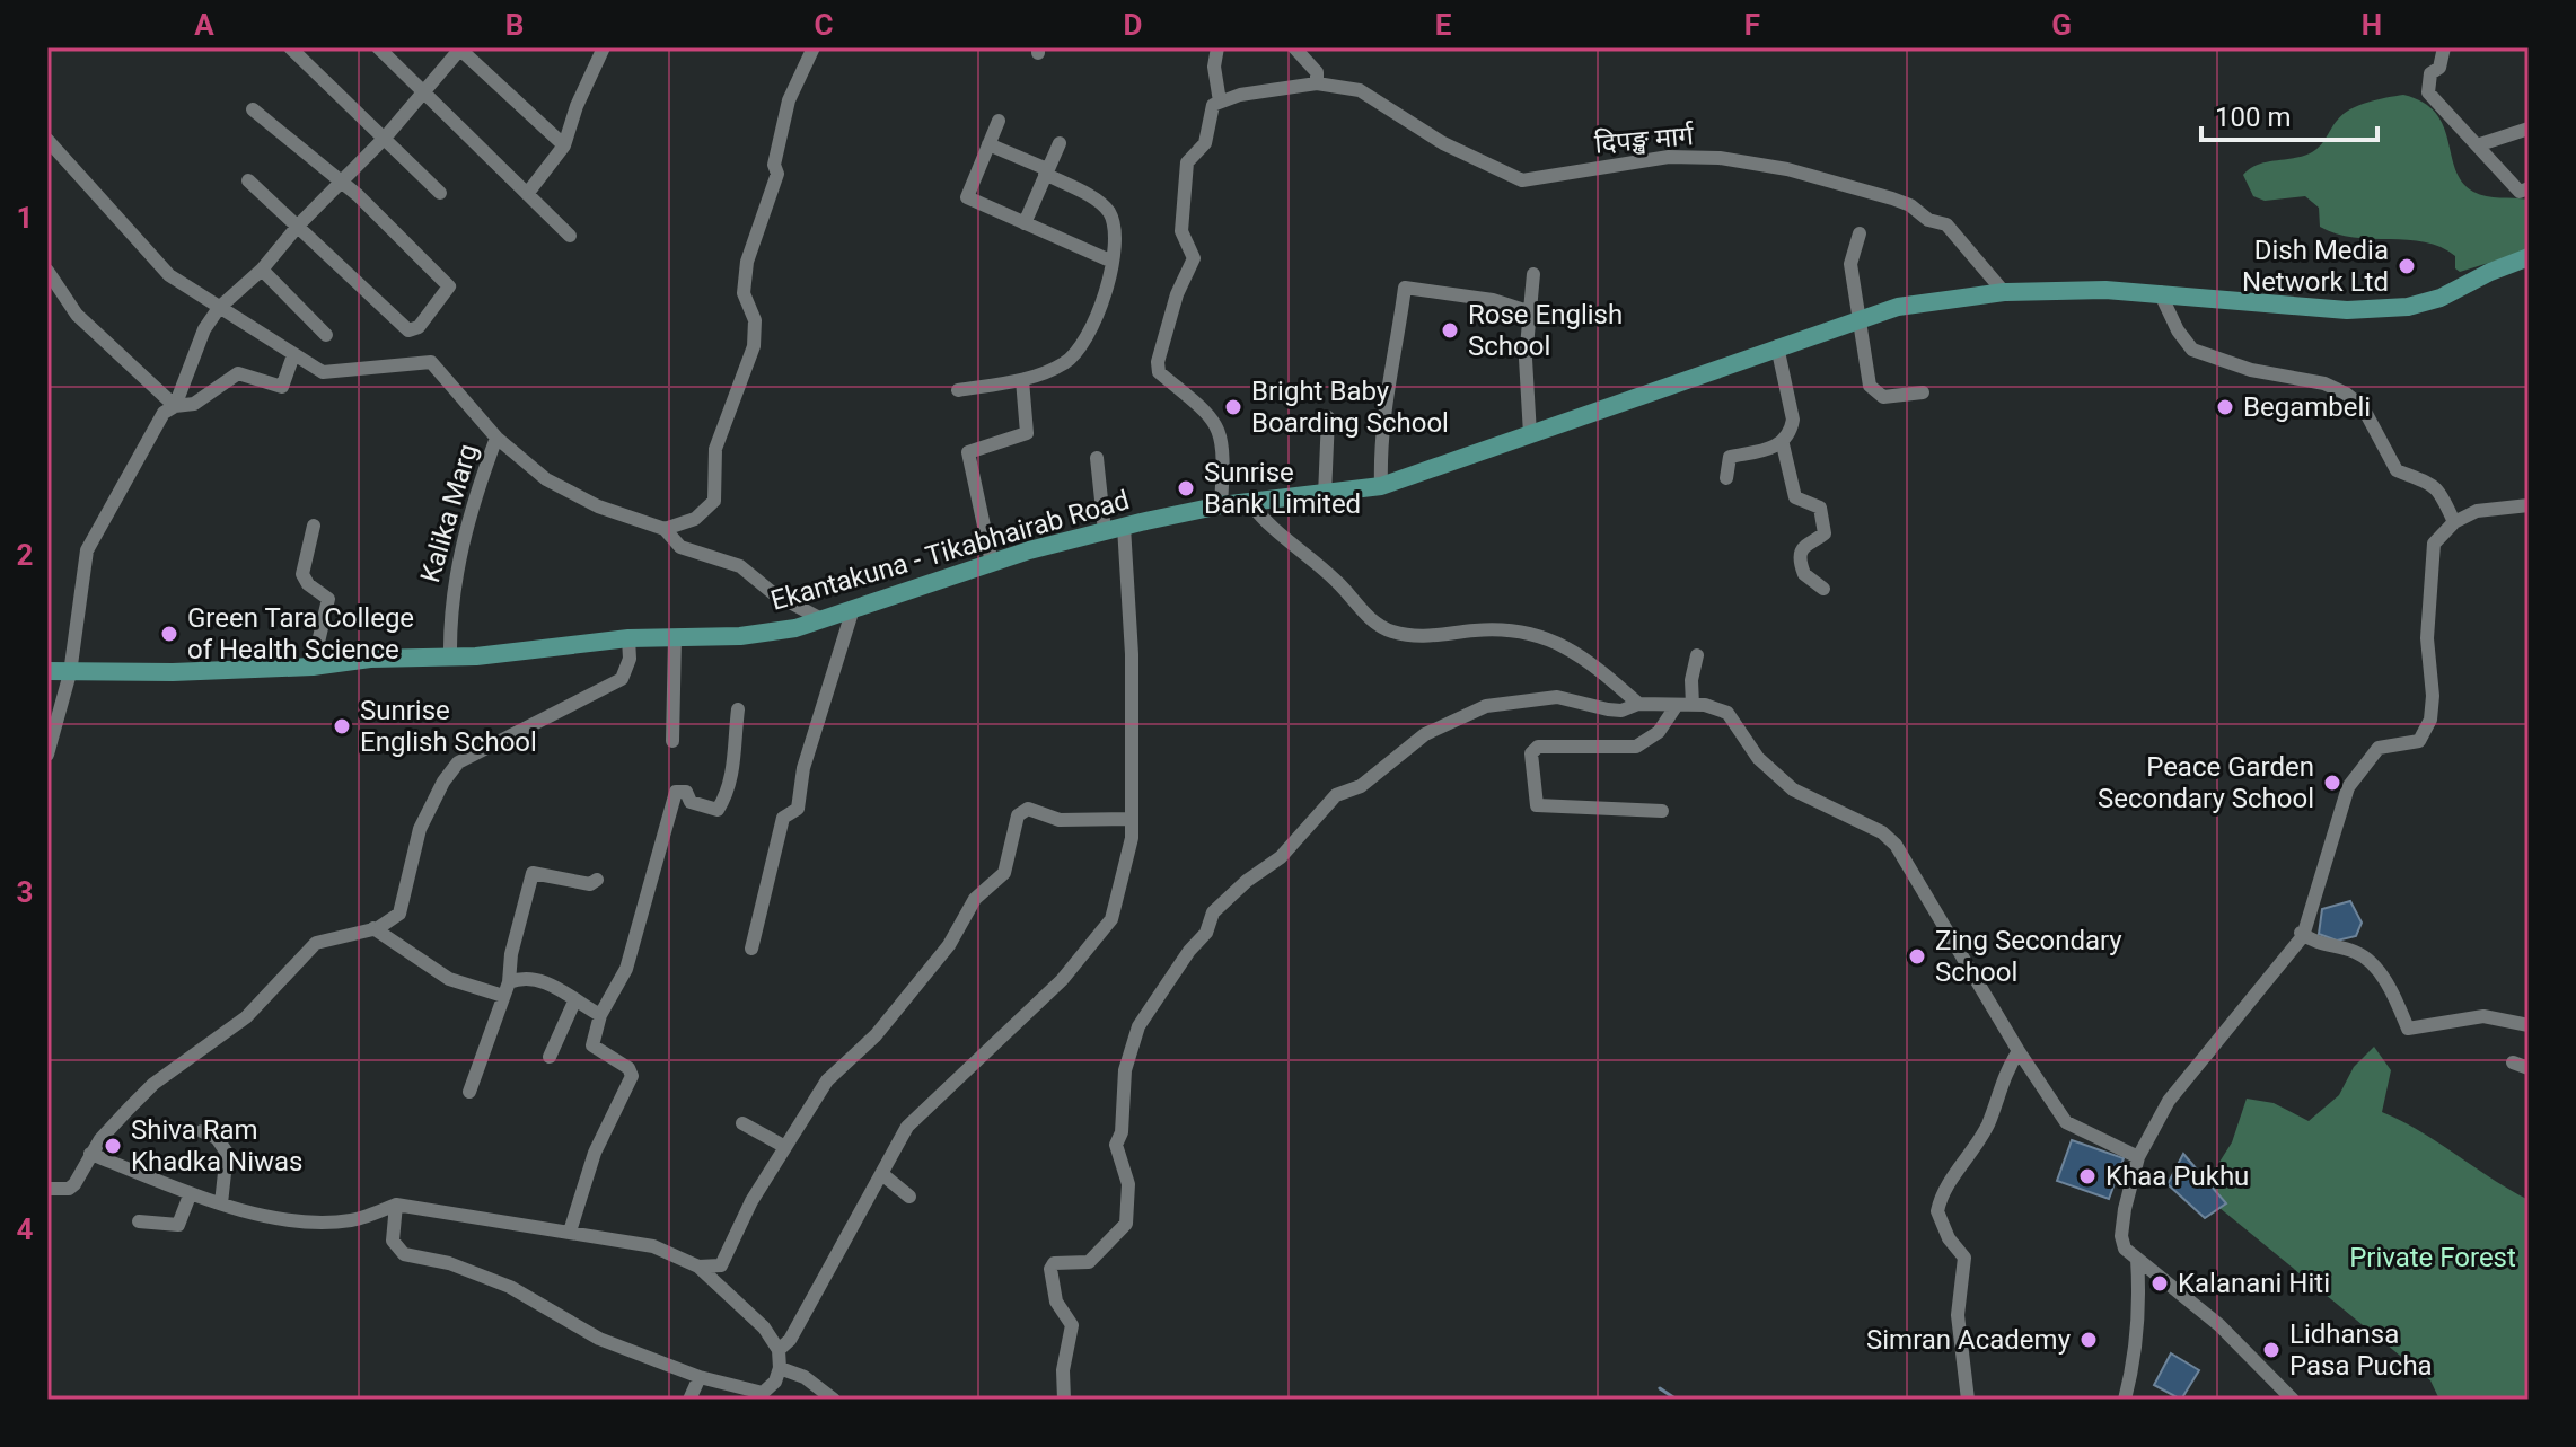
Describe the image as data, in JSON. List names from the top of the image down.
{
  "streets": {
    "main road": ["Ekantakuna - Tikabhairab Road"],
    "street": ["दिपङ्ख मार्ग", "Kalika Marg"]
  },
  "crossings": [
    ["दिपङ्ख मार्ग", "Ekantakuna - Tikabhairab Road"],
    ["Kalika Marg", "Ekantakuna - Tikabhairab Road"]
  ],
  "parks": ["Private Forest"],
  "places": [
    "Dish Media Network Ltd",
    "Rose English School",
    "Bright Baby Boarding School",
    "Begambeli",
    "Sunrise Bank Limited",
    "Green Tara College of Health Science",
    "Sunrise English School",
    "Peace Garden Secondary School",
    "Zing Secondary School",
    "Shiva Ram Khadka Niwas",
    "Khaa Pukhu",
    "Kalanani Hiti",
    "Simran Academy",
    "Lidhansa Pasa Pucha"
  ],
  "scale_bar": "100 m",
  "grid": {
    "columns": [
      "A",
      "B",
      "C",
      "D",
      "E",
      "F",
      "G",
      "H"
    ],
    "rows": [
      "1",
      "2",
      "3",
      "4"
    ]
  }
}
